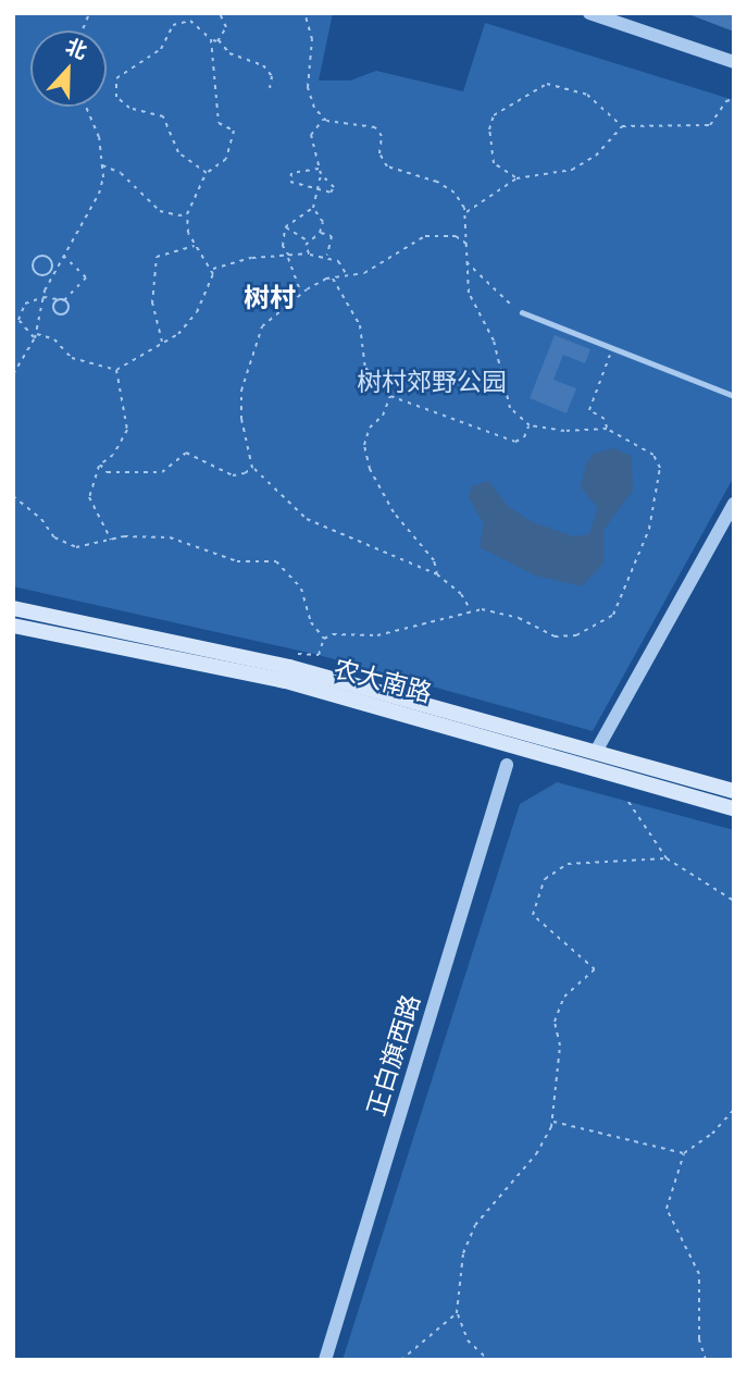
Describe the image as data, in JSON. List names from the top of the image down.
{
  "streets": {
    "main road": ["农大南路"],
    "street": ["正白旗西路"]
  },
  "districts": ["树村"],
  "parks": ["树村郊野公园"],
  "north": "top"
}
